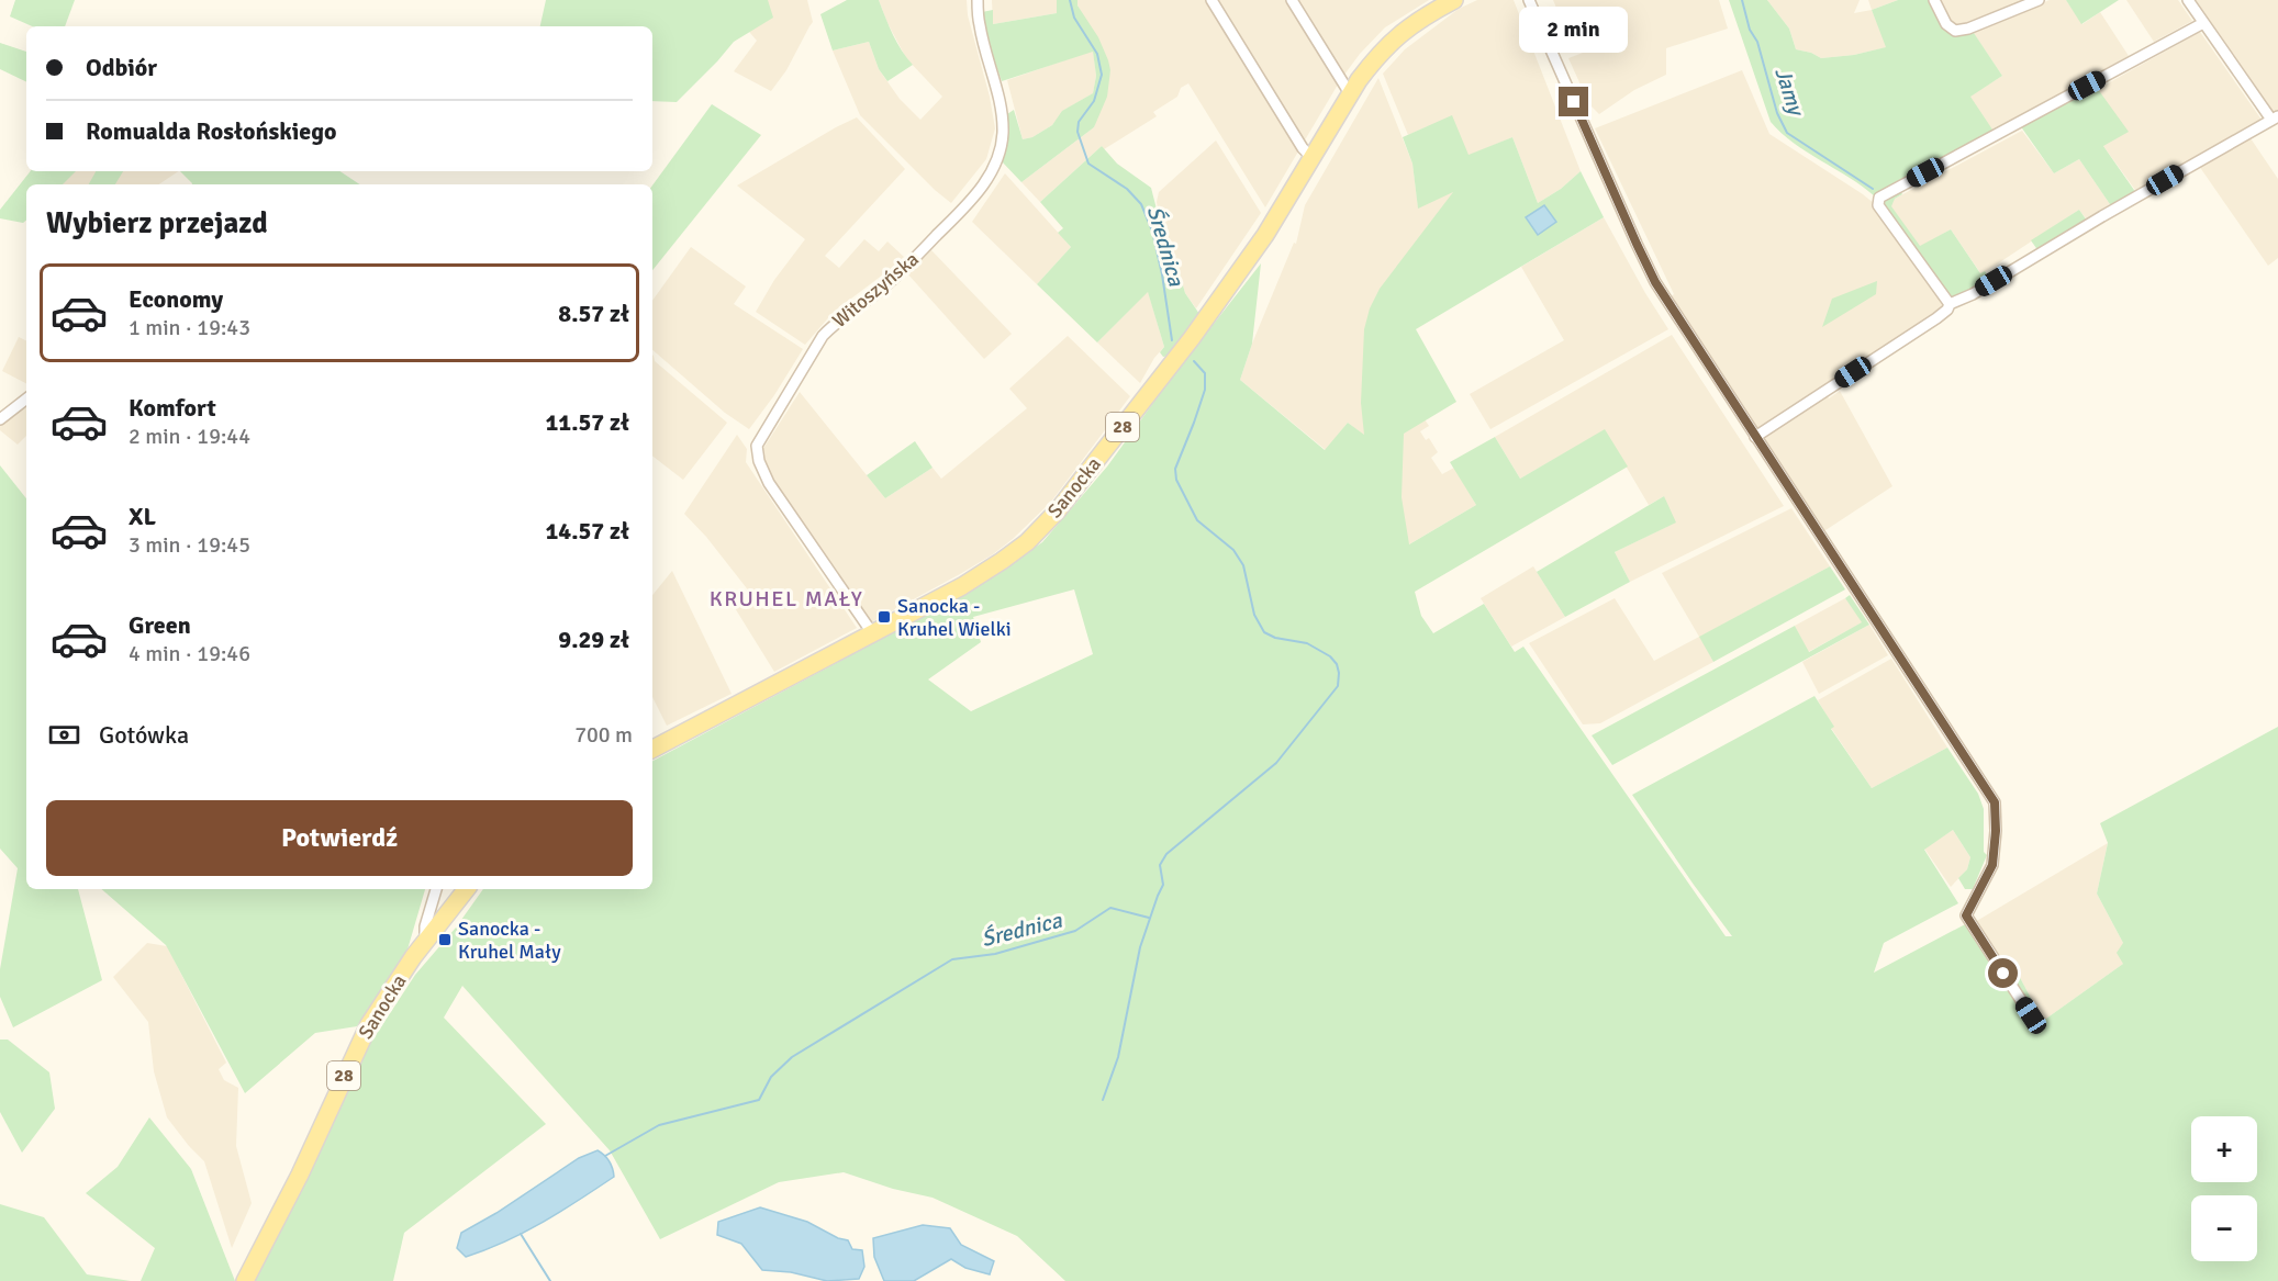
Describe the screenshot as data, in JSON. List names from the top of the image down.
{
  "streets": {
    "main road": ["28", "Sanocka"],
    "street": ["Witoszyńska"]
  },
  "crossings": [
    ["Witoszyńska", "Sanocka"]
  ],
  "districts": ["KRUHEL MAŁY"],
  "water": ["Jamy", "Średnica"],
  "places": {
    "transit": ["Sanocka - Kruhel Wielki", "Sanocka - Kruhel Mały"]
  },
  "page": {
    "bubble": "2 min",
    "banner": ["Odbiór", "Romualda Rosłońskiego"],
    "heading": "Wybierz przejazd",
    "list": [
      {
        "name": "Economy",
        "note": "1 min · 19:43",
        "value": "8.57 zł"
      },
      {
        "name": "Komfort",
        "note": "2 min · 19:44",
        "value": "11.57 zł"
      },
      {
        "name": "XL",
        "note": "3 min · 19:45",
        "value": "14.57 zł"
      },
      {
        "name": "Green",
        "note": "4 min · 19:46",
        "value": "9.29 zł"
      }
    ],
    "pay": ["Gotówka", "700 m"],
    "buttons": "Potwierdź",
    "map_buttons": ["+", "−"]
  }
}
